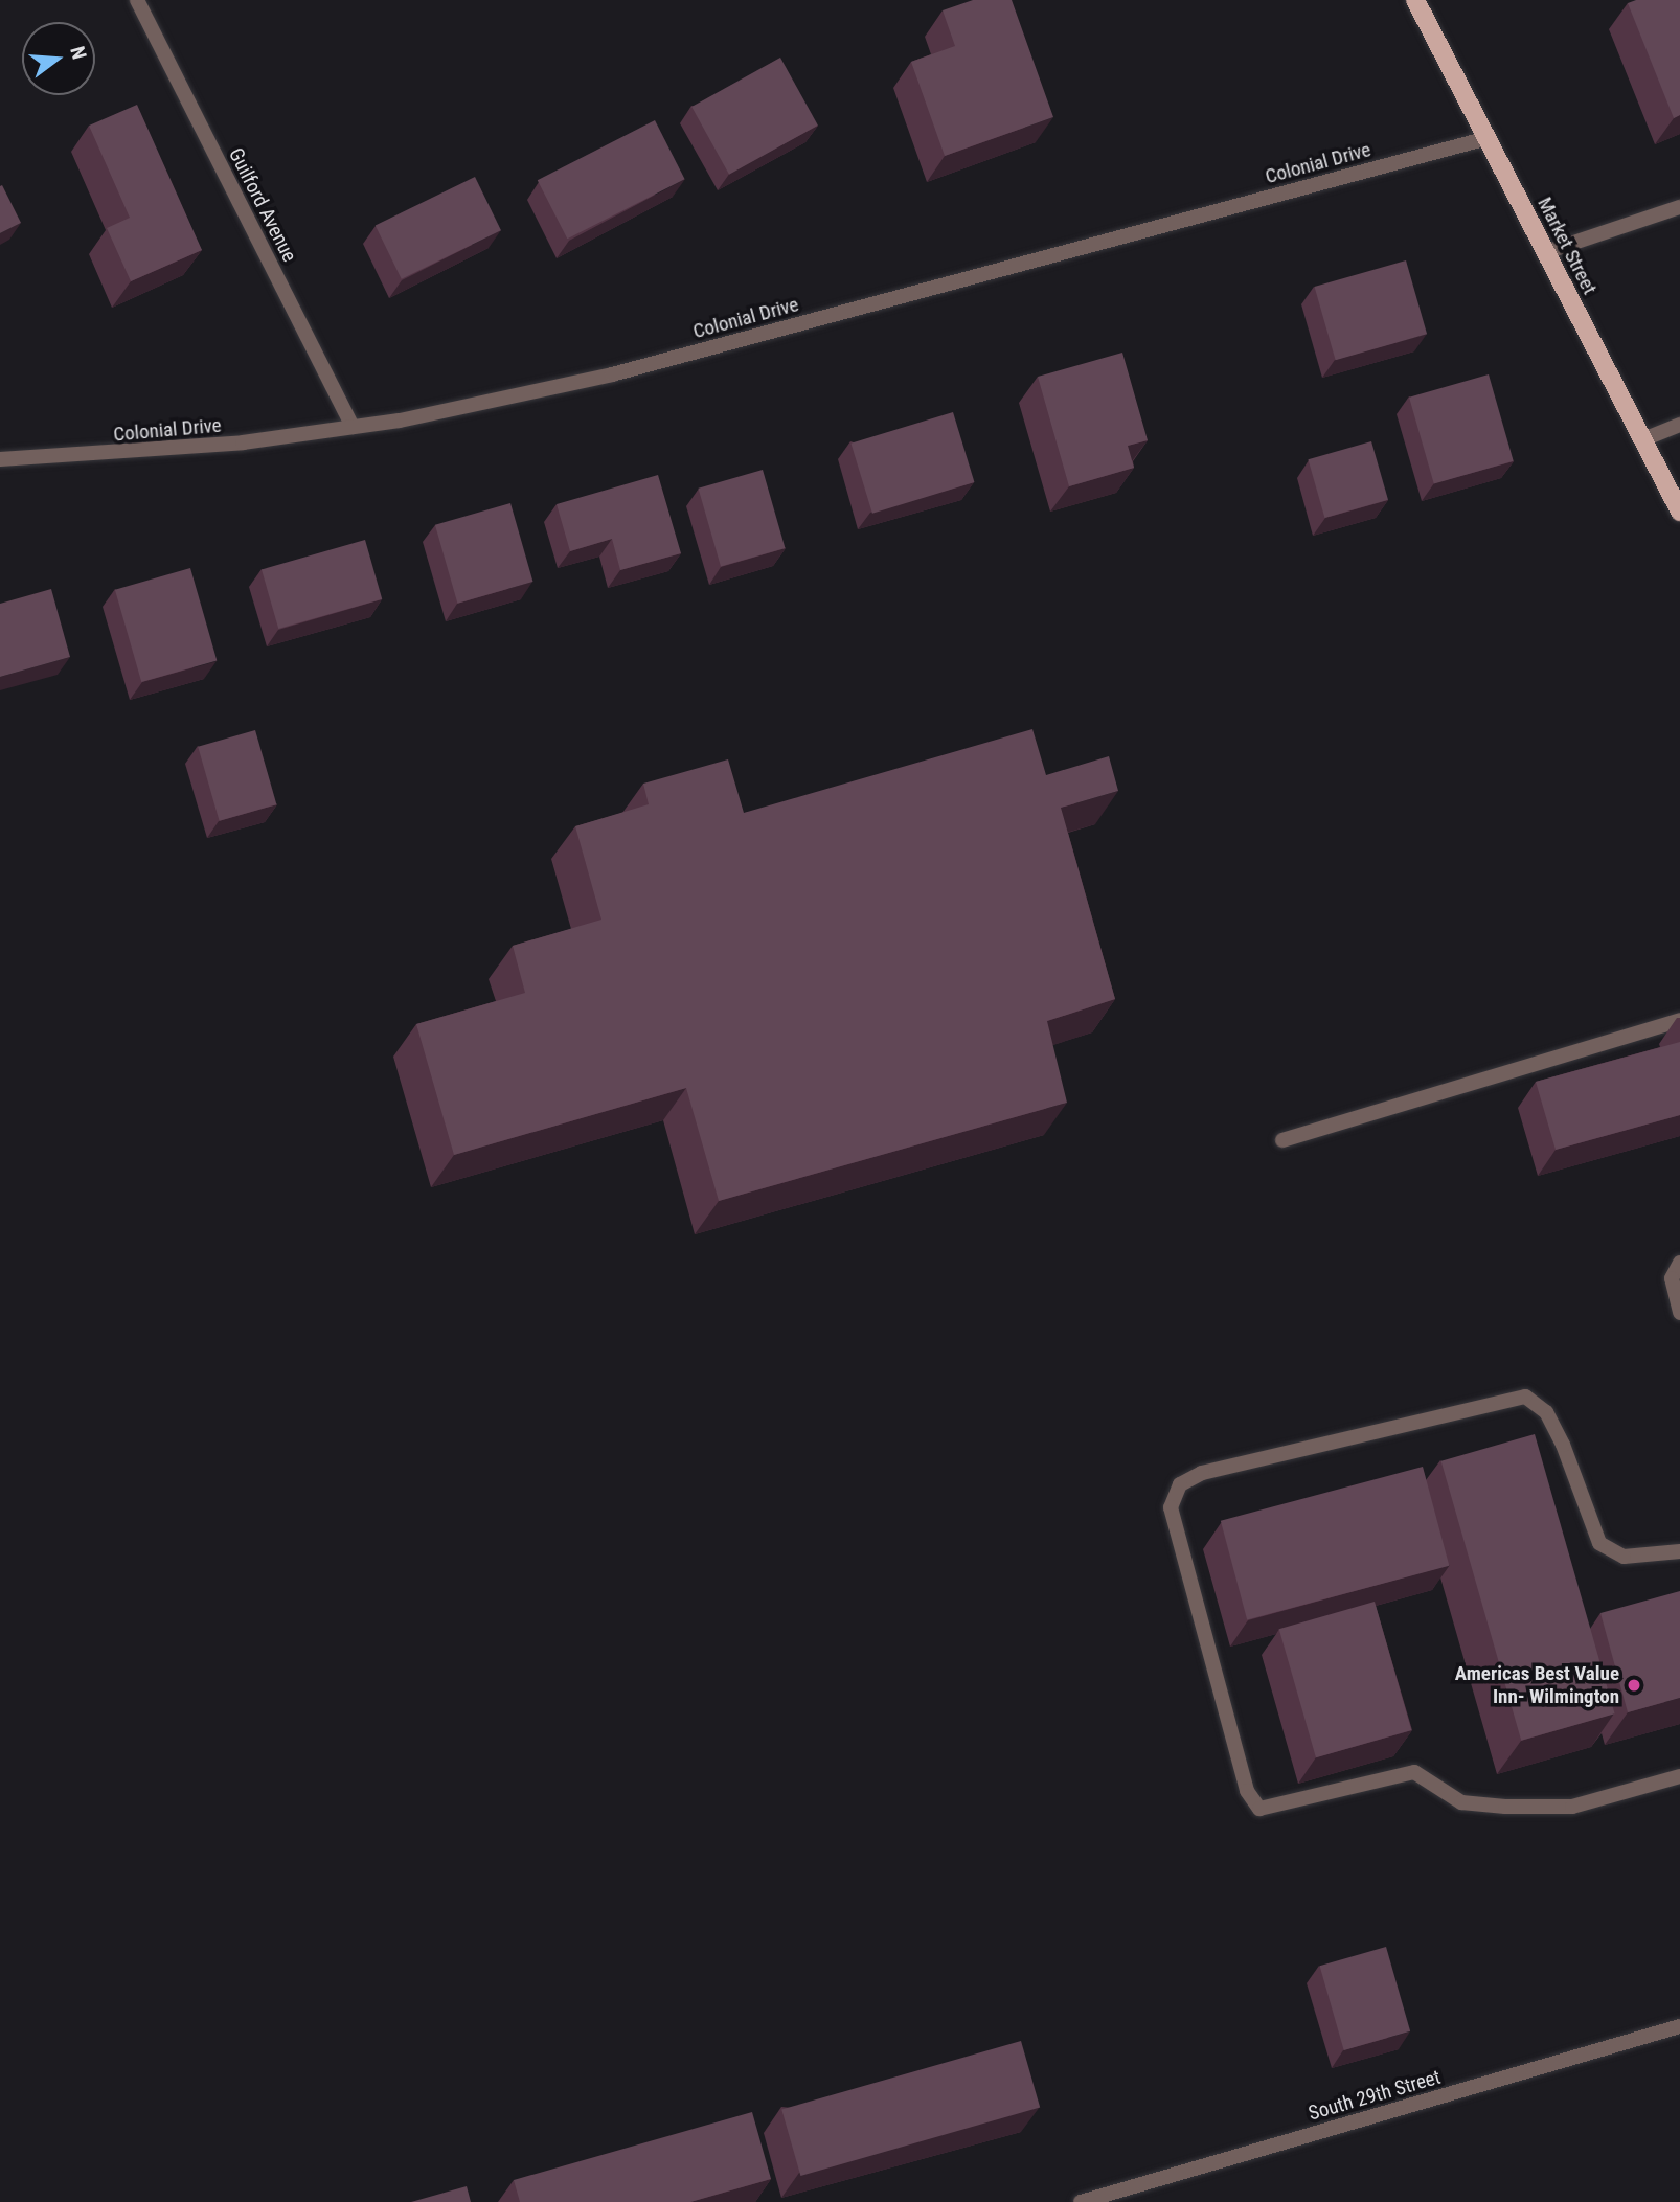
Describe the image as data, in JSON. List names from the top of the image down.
{
  "streets": {
    "main road": ["Market Street"],
    "street": ["Colonial Drive", "Guilford Avenue", "South 29th Street"]
  },
  "crossings": [
    ["Colonial Drive", "Guilford Avenue"],
    ["Colonial Drive", "Market Street"]
  ],
  "places": ["Americas Best Value Inn- Wilmington"],
  "north": "right"
}
